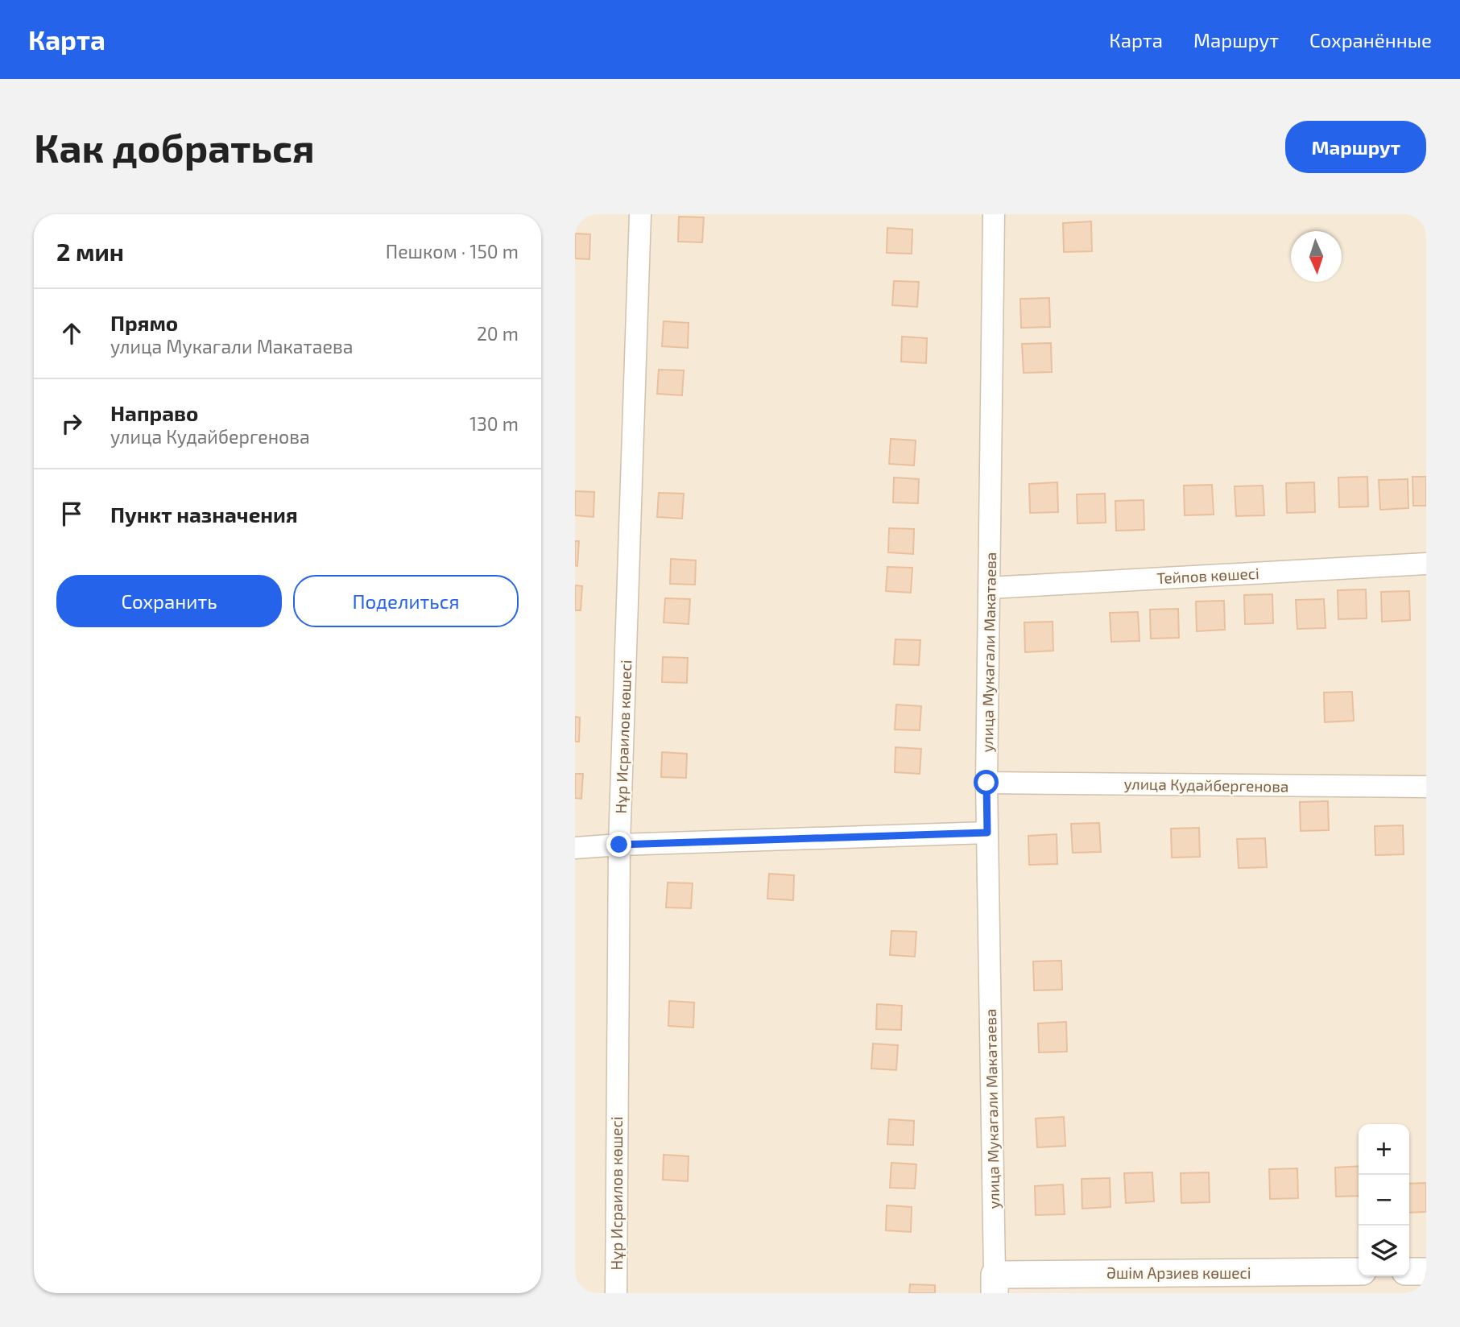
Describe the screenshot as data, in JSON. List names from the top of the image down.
{
  "streets": {
    "street": [
      "Тейпов көшесі",
      "улица Мукагали Макатаева",
      "Нұр Исраилов көшесі",
      "улица Кудайбергенова",
      "Әшім Арзиев көшесі"
    ]
  },
  "crossings": [
    ["Тейпов көшесі", "улица Мукагали Макатаева"],
    ["улица Мукагали Макатаева", "улица Кудайбергенова"],
    ["улица Мукагали Макатаева", "Әшім Арзиев көшесі"]
  ],
  "north": "bottom",
  "page": {
    "header": "Карта",
    "nav": ["Карта", "Маршрут", "Сохранённые"],
    "buttons": [
      "Маршрут",
      ["Сохранить", "Поделиться"]
    ],
    "title": "Как добраться",
    "heading": ["2 мин", "Пешком · 150 m"],
    "list": [
      ["Прямо", "улица Мукагали Макатаева", "20 m"],
      ["Направо", "улица Кудайбергенова", "130 m"],
      "Пункт назначения"
    ],
    "map_buttons": ["+", "−"]
  }
}
